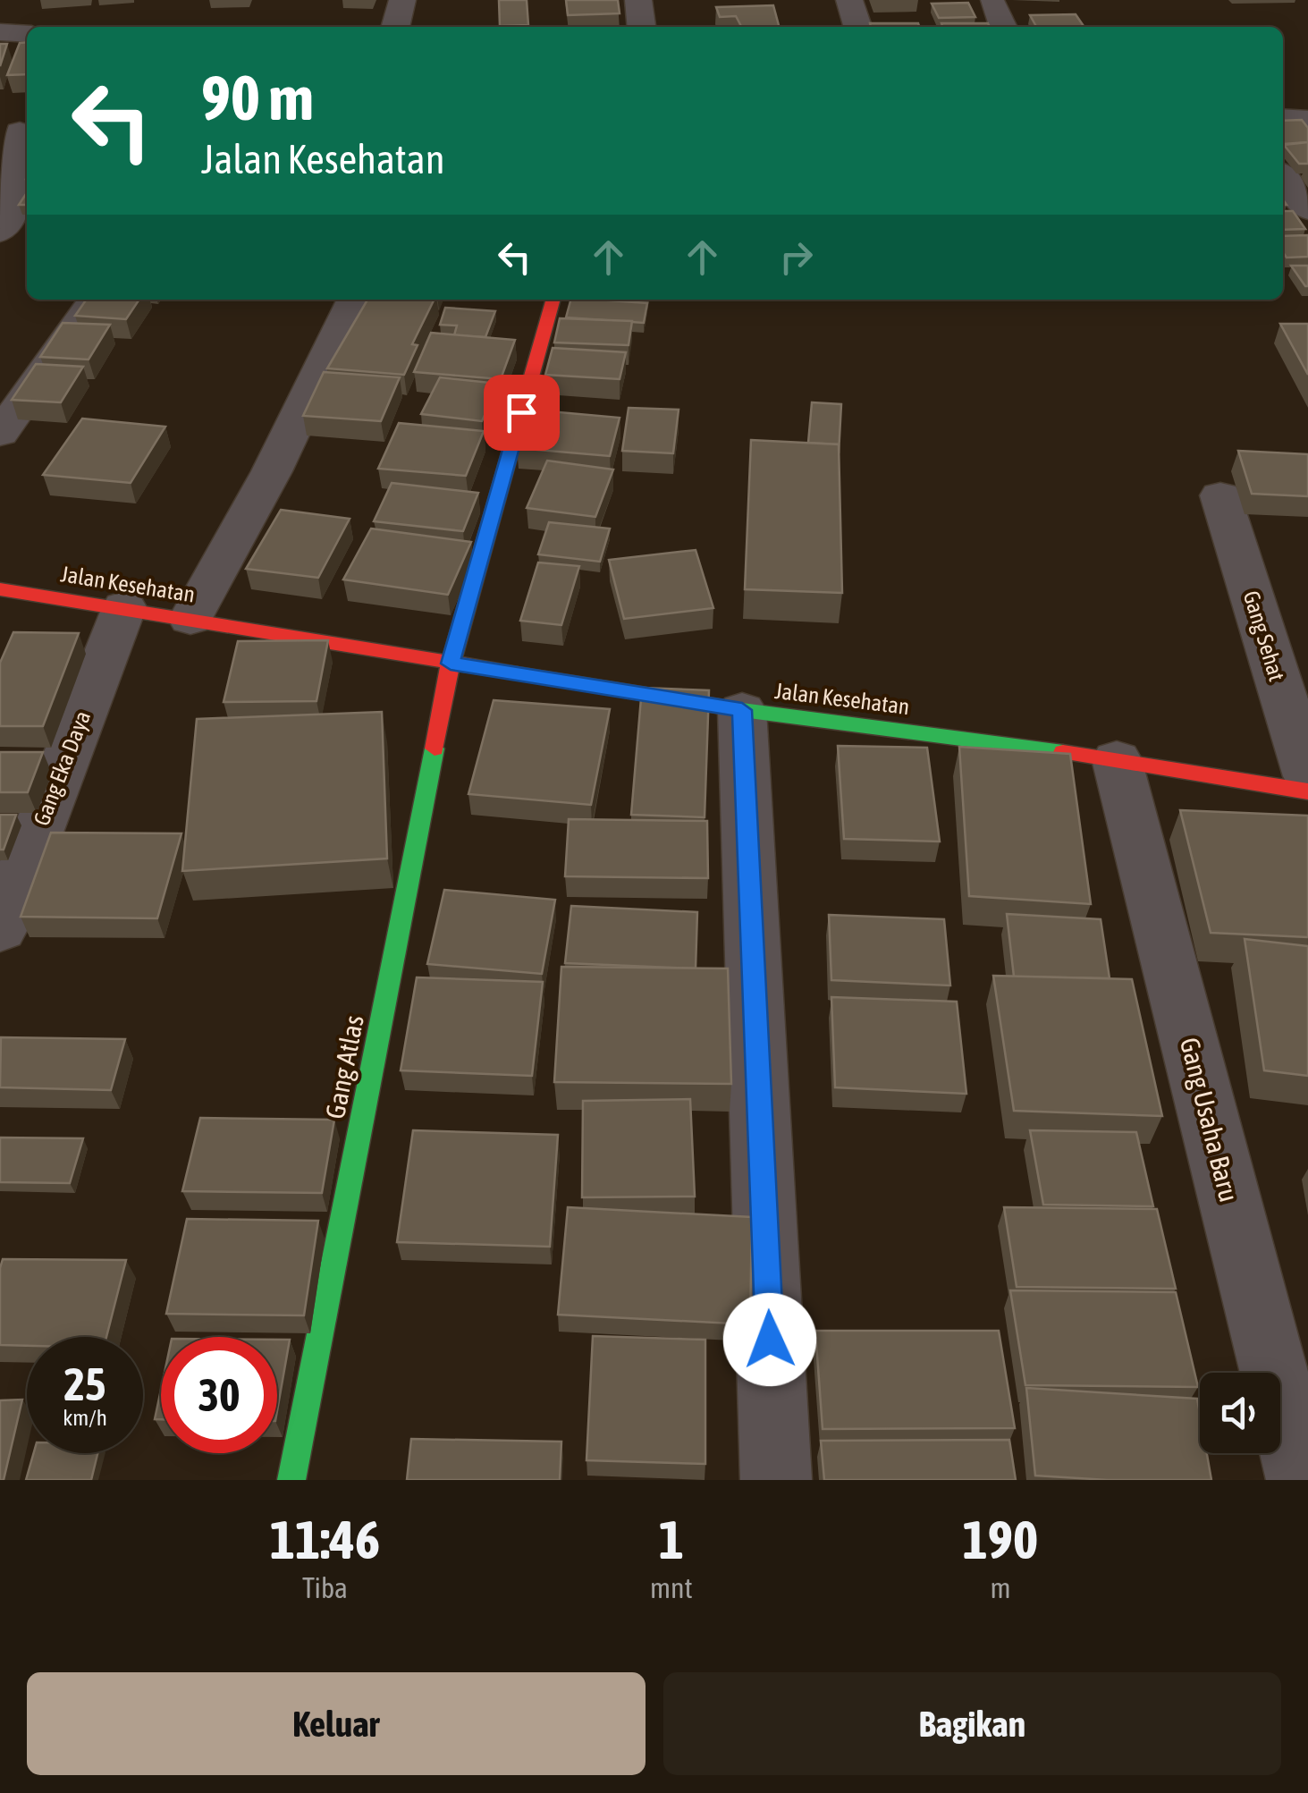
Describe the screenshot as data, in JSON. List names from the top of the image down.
{
  "streets": {
    "street": [
      "Jalan Kesehatan",
      "Gang Sehat",
      "Gang Eka Daya",
      "Gang Atlas",
      "Gang Usaha Baru"
    ]
  },
  "crossings": [
    ["Jalan Kesehatan", "Gang Eka Daya"],
    ["Jalan Kesehatan", "Gang Atlas"],
    ["Jalan Kesehatan", "Gang Usaha Baru"]
  ],
  "page": {
    "turn": ["90 m", "Jalan Kesehatan"],
    "speed": "25 km/h",
    "limit": "30",
    "eta": [
      "11:46",
      "Tiba",
      "1",
      "mnt",
      "190",
      "m"
    ],
    "buttons": ["Keluar", "Bagikan"]
  }
}
